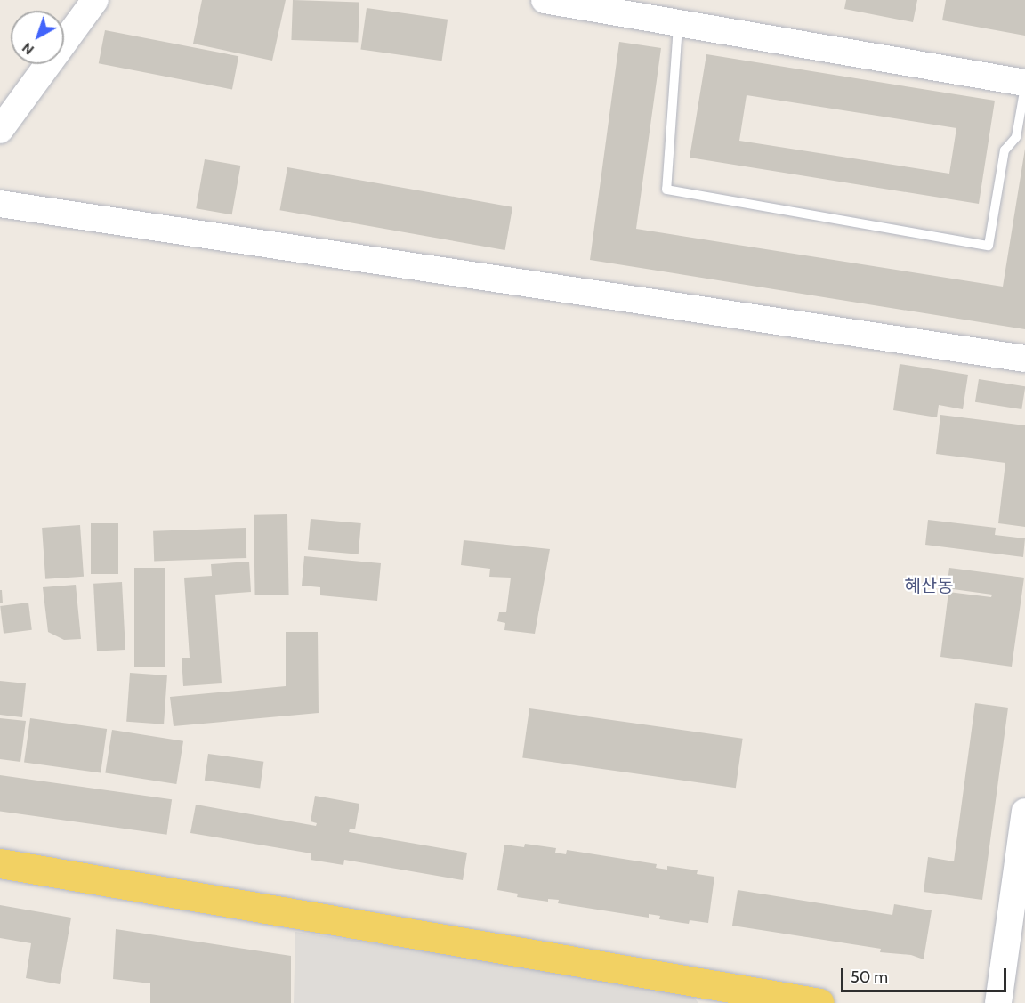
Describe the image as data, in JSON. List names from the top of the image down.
{
  "districts": ["혜산동"],
  "scale_bar": "50 m",
  "north": "bottom left"
}
